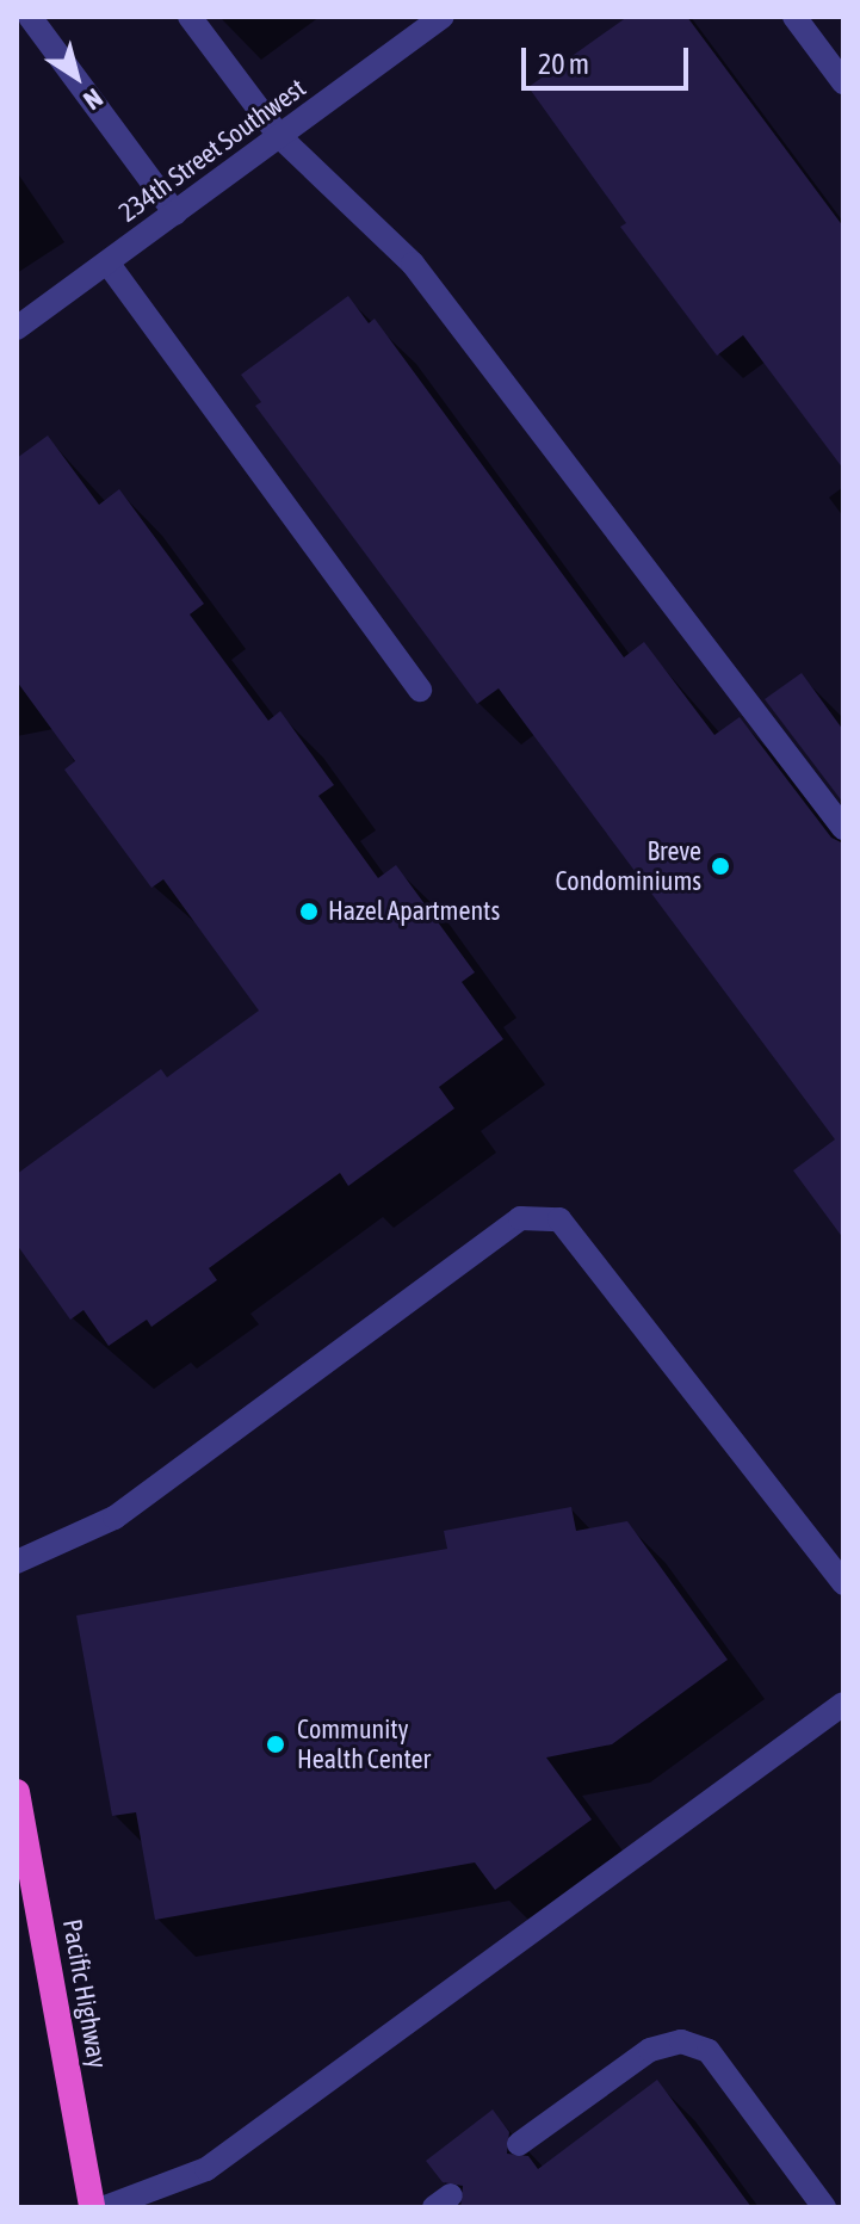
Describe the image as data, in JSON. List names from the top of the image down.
{
  "streets": {
    "highway": ["Pacific Highway"],
    "street": ["234th Street Southwest"]
  },
  "places": ["Breve Condominiums", "Hazel Apartments", "Community Health Center"],
  "scale_bar": "20 m",
  "north": "bottom right"
}
